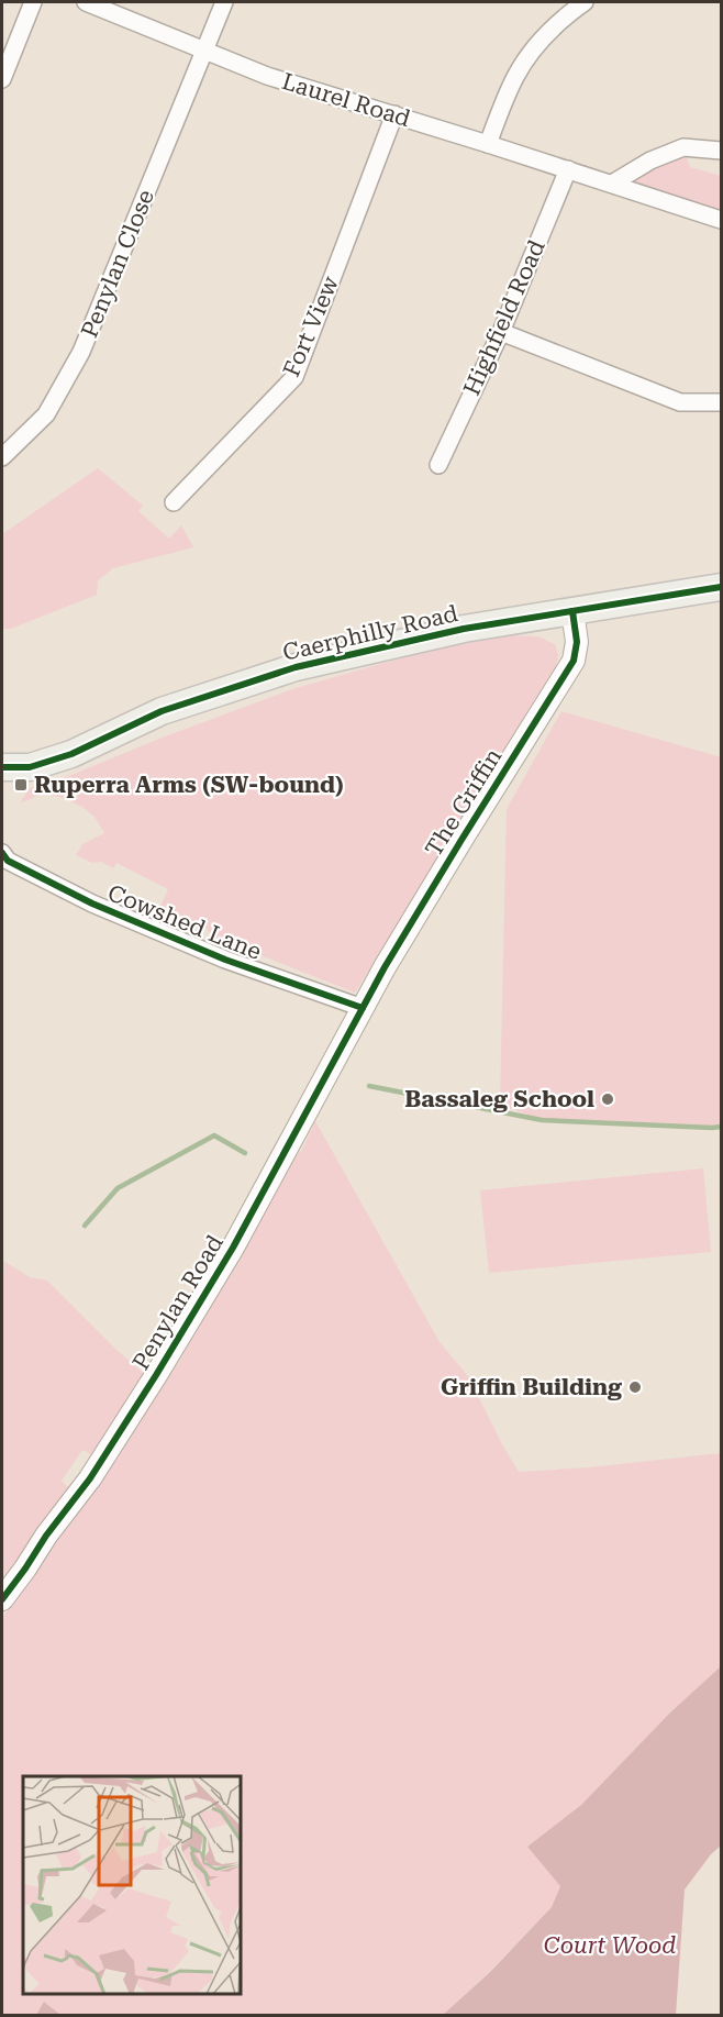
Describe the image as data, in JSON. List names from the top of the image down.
{
  "streets": {
    "main road": ["Caerphilly Road"],
    "street": [
      "Laurel Road",
      "Penylan Close",
      "Highfield Road",
      "Fort View",
      "The Griffin",
      "Cowshed Lane",
      "Penylan Road"
    ]
  },
  "crossings": [
    ["Laurel Road", "Penylan Close"],
    ["Laurel Road", "Highfield Road"],
    ["Laurel Road", "Fort View"],
    ["Caerphilly Road", "The Griffin"],
    ["The Griffin", "Cowshed Lane"],
    ["The Griffin", "Penylan Road"],
    ["Cowshed Lane", "Penylan Road"]
  ],
  "parks": ["Court Wood"],
  "places": {
    "transit": ["Ruperra Arms (SW-bound)"],
    "other": ["Bassaleg School", "Griffin Building"]
  }
}
